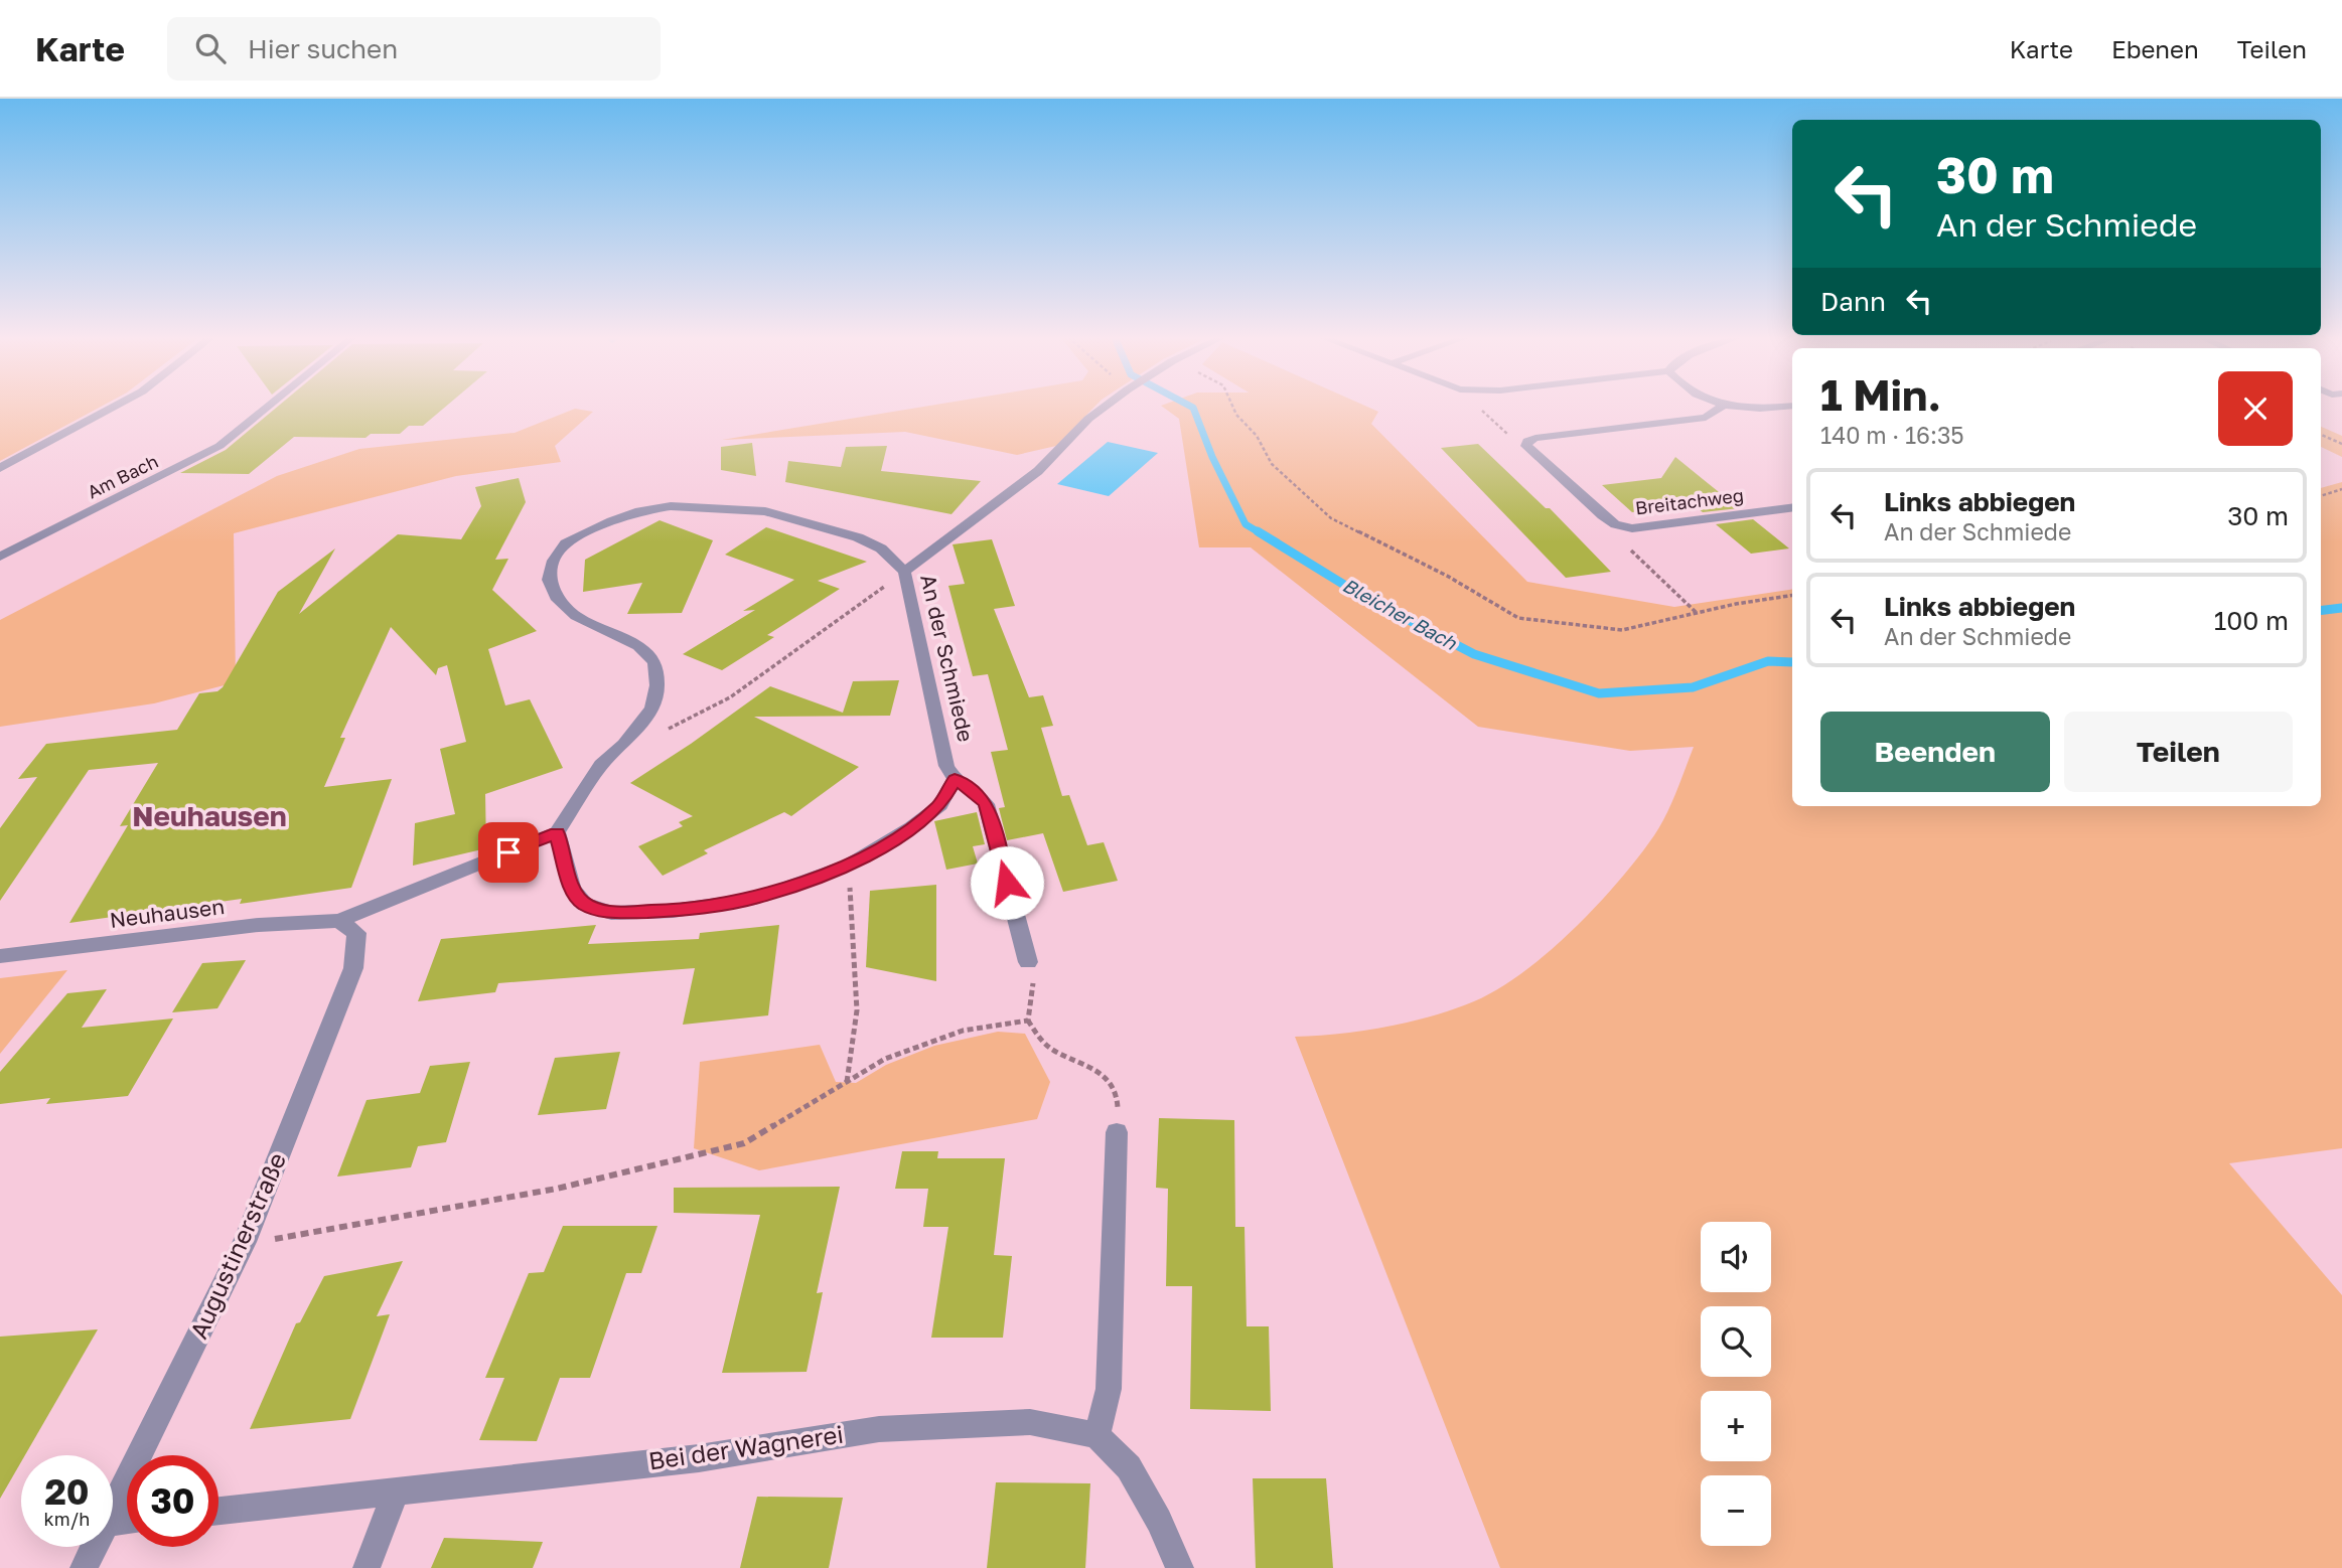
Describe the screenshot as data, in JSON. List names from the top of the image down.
{
  "streets": {
    "street": [
      "Am Bach",
      "Breitachweg",
      "An der Schmiede",
      "Neuhausen",
      "Augustinerstraße",
      "Bei der Wagnerei"
    ]
  },
  "crossings": [
    ["Neuhausen", "Augustinerstraße"]
  ],
  "districts": ["Neuhausen"],
  "water": ["Bleicher Bach"],
  "page": {
    "header": "Karte",
    "search": "Hier suchen",
    "nav": ["Karte", "Ebenen", "Teilen"],
    "turn": ["30 m", "An der Schmiede"],
    "then": "Dann",
    "heading": ["1 Min.", "140 m · 16:35"],
    "list": [
      {
        "name": "Links abbiegen",
        "note": "An der Schmiede",
        "value": "30 m"
      },
      {
        "name": "Links abbiegen",
        "note": "An der Schmiede",
        "value": "100 m"
      }
    ],
    "buttons": ["Beenden", "Teilen"],
    "map_buttons": ["+", "−"],
    "speed": "20 km/h",
    "limit": "30"
  }
}
